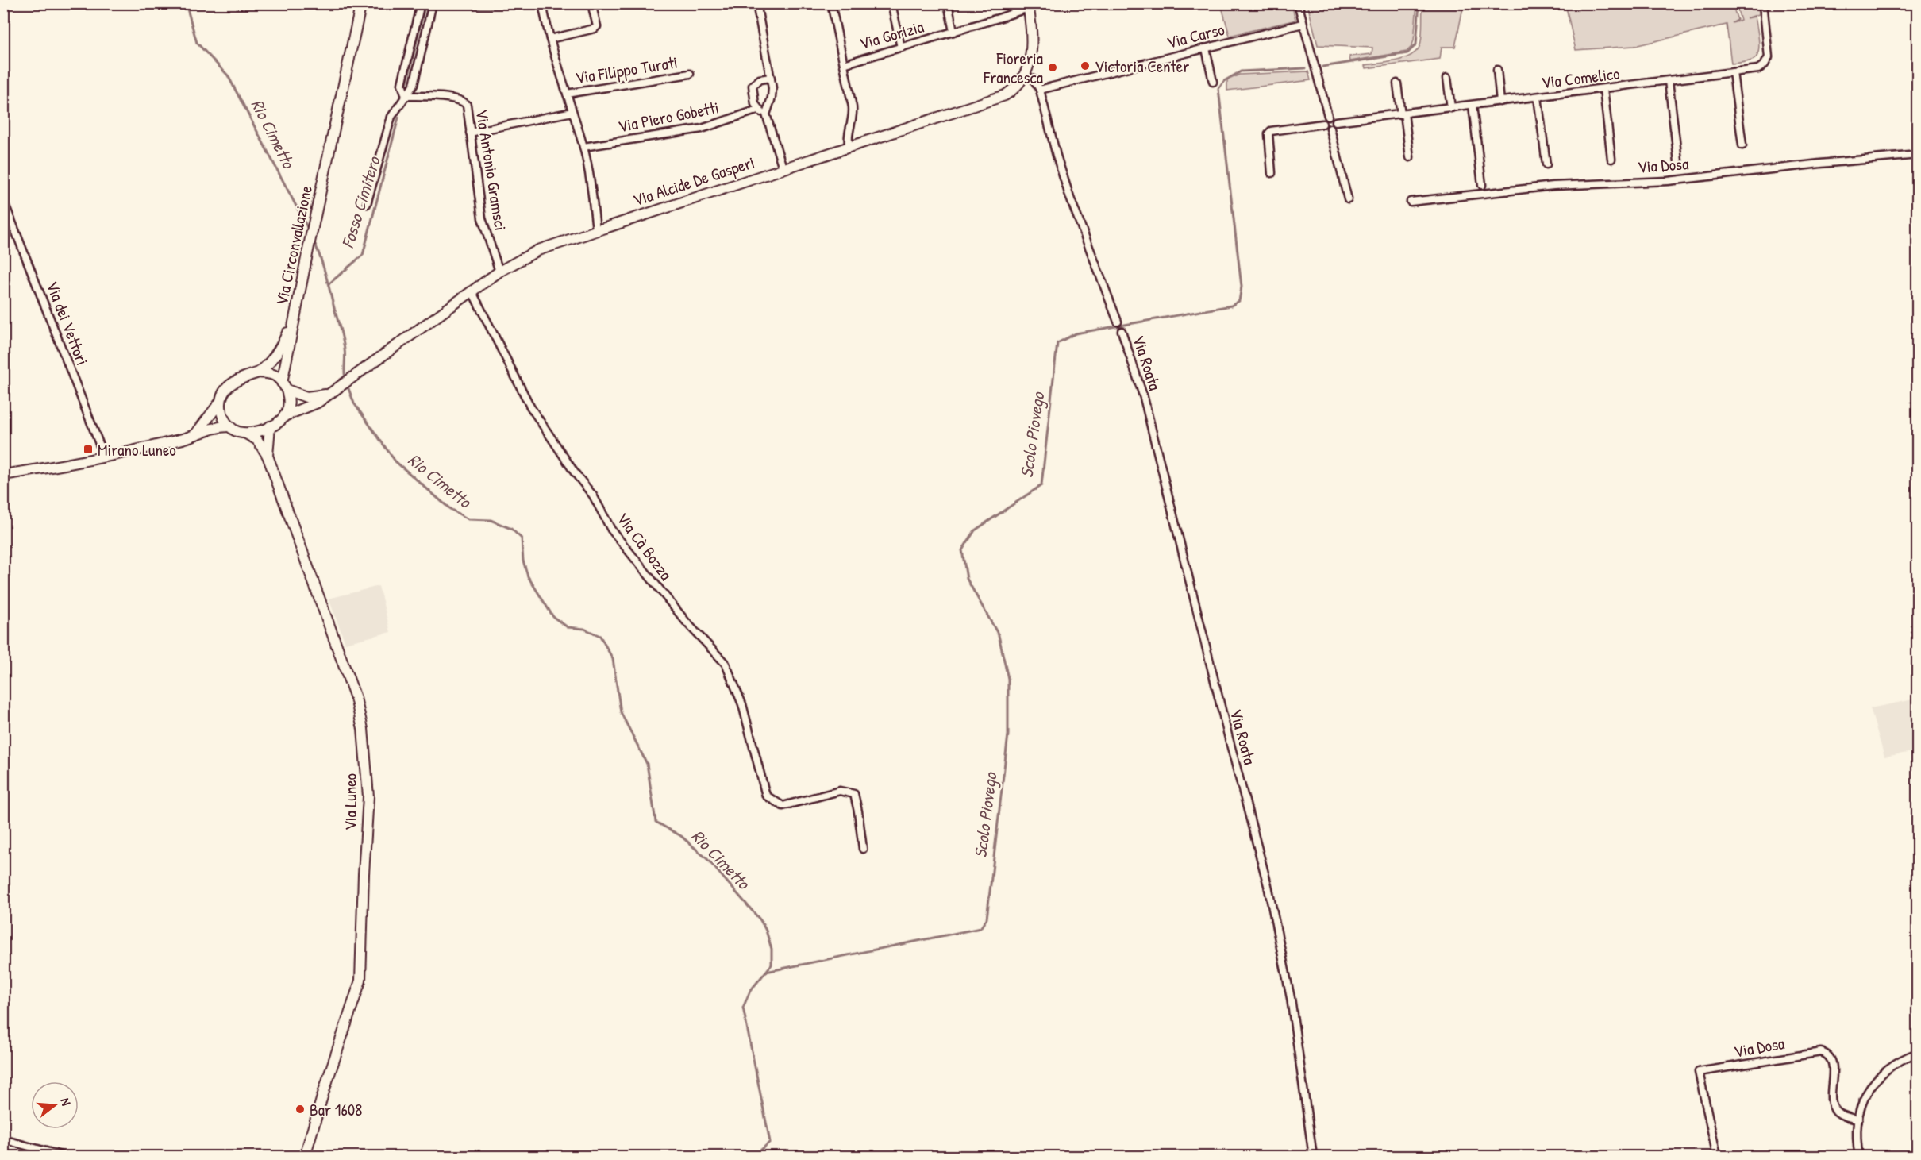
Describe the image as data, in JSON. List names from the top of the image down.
{
  "streets": {
    "street": [
      "Via Gorizia",
      "Via Carso",
      "Via Filippo Turati",
      "Via Comelico",
      "Via Piero Gobetti",
      "Via Dosa",
      "Via Antonio Gramsci",
      "Via Alcide De Gasperi",
      "Via Circonvallazione",
      "Via dei Vettori",
      "Via Roata",
      "Via Cà Bozza",
      "Via Luneo"
    ]
  },
  "crossings": [
    ["Via Carso", "Via Roata"],
    ["Via Filippo Turati", "Via Piero Gobetti"],
    ["Via Filippo Turati", "Via Alcide De Gasperi"],
    ["Via Antonio Gramsci", "Via Alcide De Gasperi"],
    ["Via Alcide De Gasperi", "Via Circonvallazione"],
    ["Via Alcide De Gasperi", "Via Cà Bozza"]
  ],
  "water": ["Rio Cimetto", "Fosso Cimitero", "Scolo Piovego"],
  "places": {
    "other": ["Victoria Center", "Fioreria Francesca", "Bar 1608"],
    "transit": ["Mirano Luneo"]
  },
  "north": "right"
}
